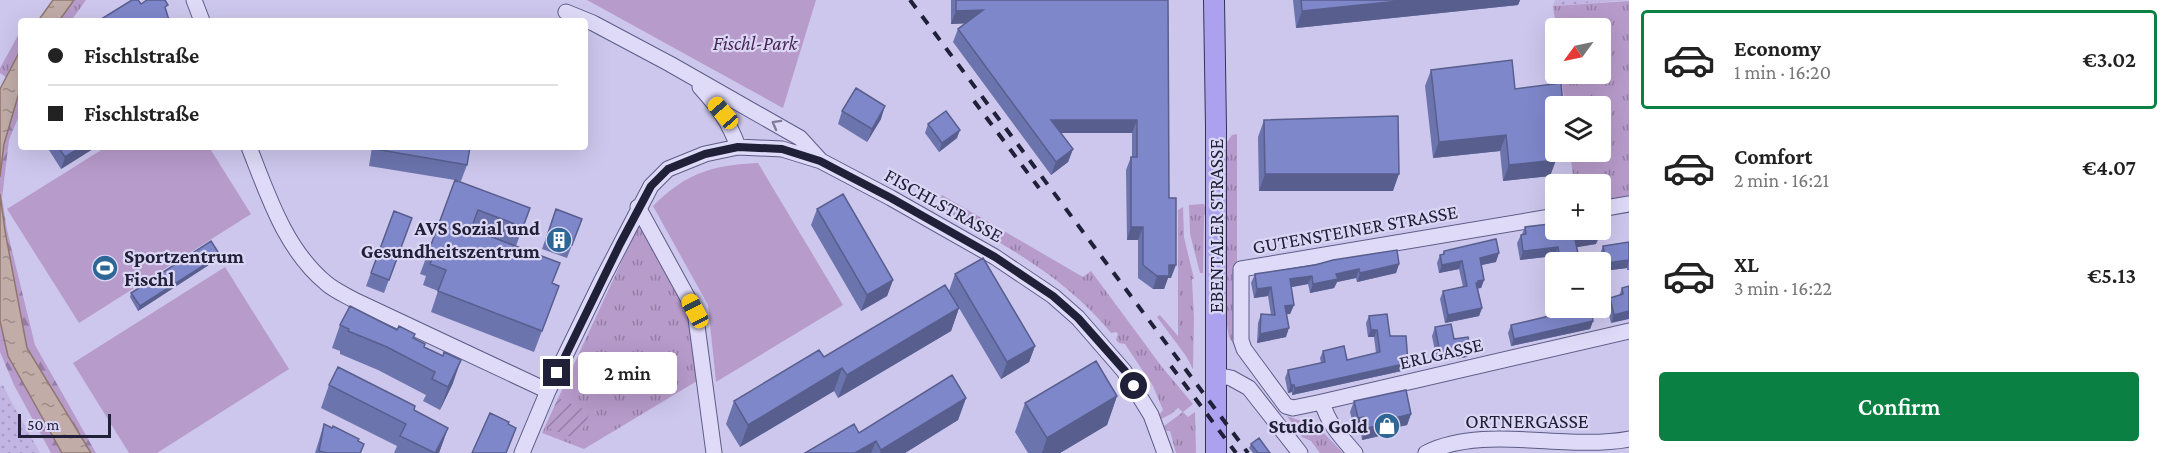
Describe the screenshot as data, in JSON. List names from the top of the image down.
{
  "streets": {
    "main road": ["EBENTALER STRASSE"],
    "street": [
      "FISCHLSTRASSE",
      "GUTENSTEINER STRASSE",
      "ERLGASSE",
      "ORTNERGASSE"
    ]
  },
  "crossings": [
    ["GUTENSTEINER STRASSE", "ERLGASSE"]
  ],
  "parks": ["Fischl-Park"],
  "places": {
    "building": ["AVS Sozial und Gesundheitszentrum"],
    "sports": ["Sportzentrum Fischl"],
    "shop": ["Studio Gold"]
  },
  "scale_bar": "50 m",
  "north": "bottom left",
  "page": {
    "list": [
      {
        "name": "Economy",
        "note": "1 min · 16:20",
        "value": "€3.02"
      },
      {
        "name": "Comfort",
        "note": "2 min · 16:21",
        "value": "€4.07"
      },
      {
        "name": "XL",
        "note": "3 min · 16:22",
        "value": "€5.13"
      }
    ],
    "map_buttons": ["+", "−"],
    "banner": ["Fischlstraße", "Fischlstraße"],
    "bubble": "2 min",
    "buttons": "Confirm",
    "scale": "50 m"
  }
}
